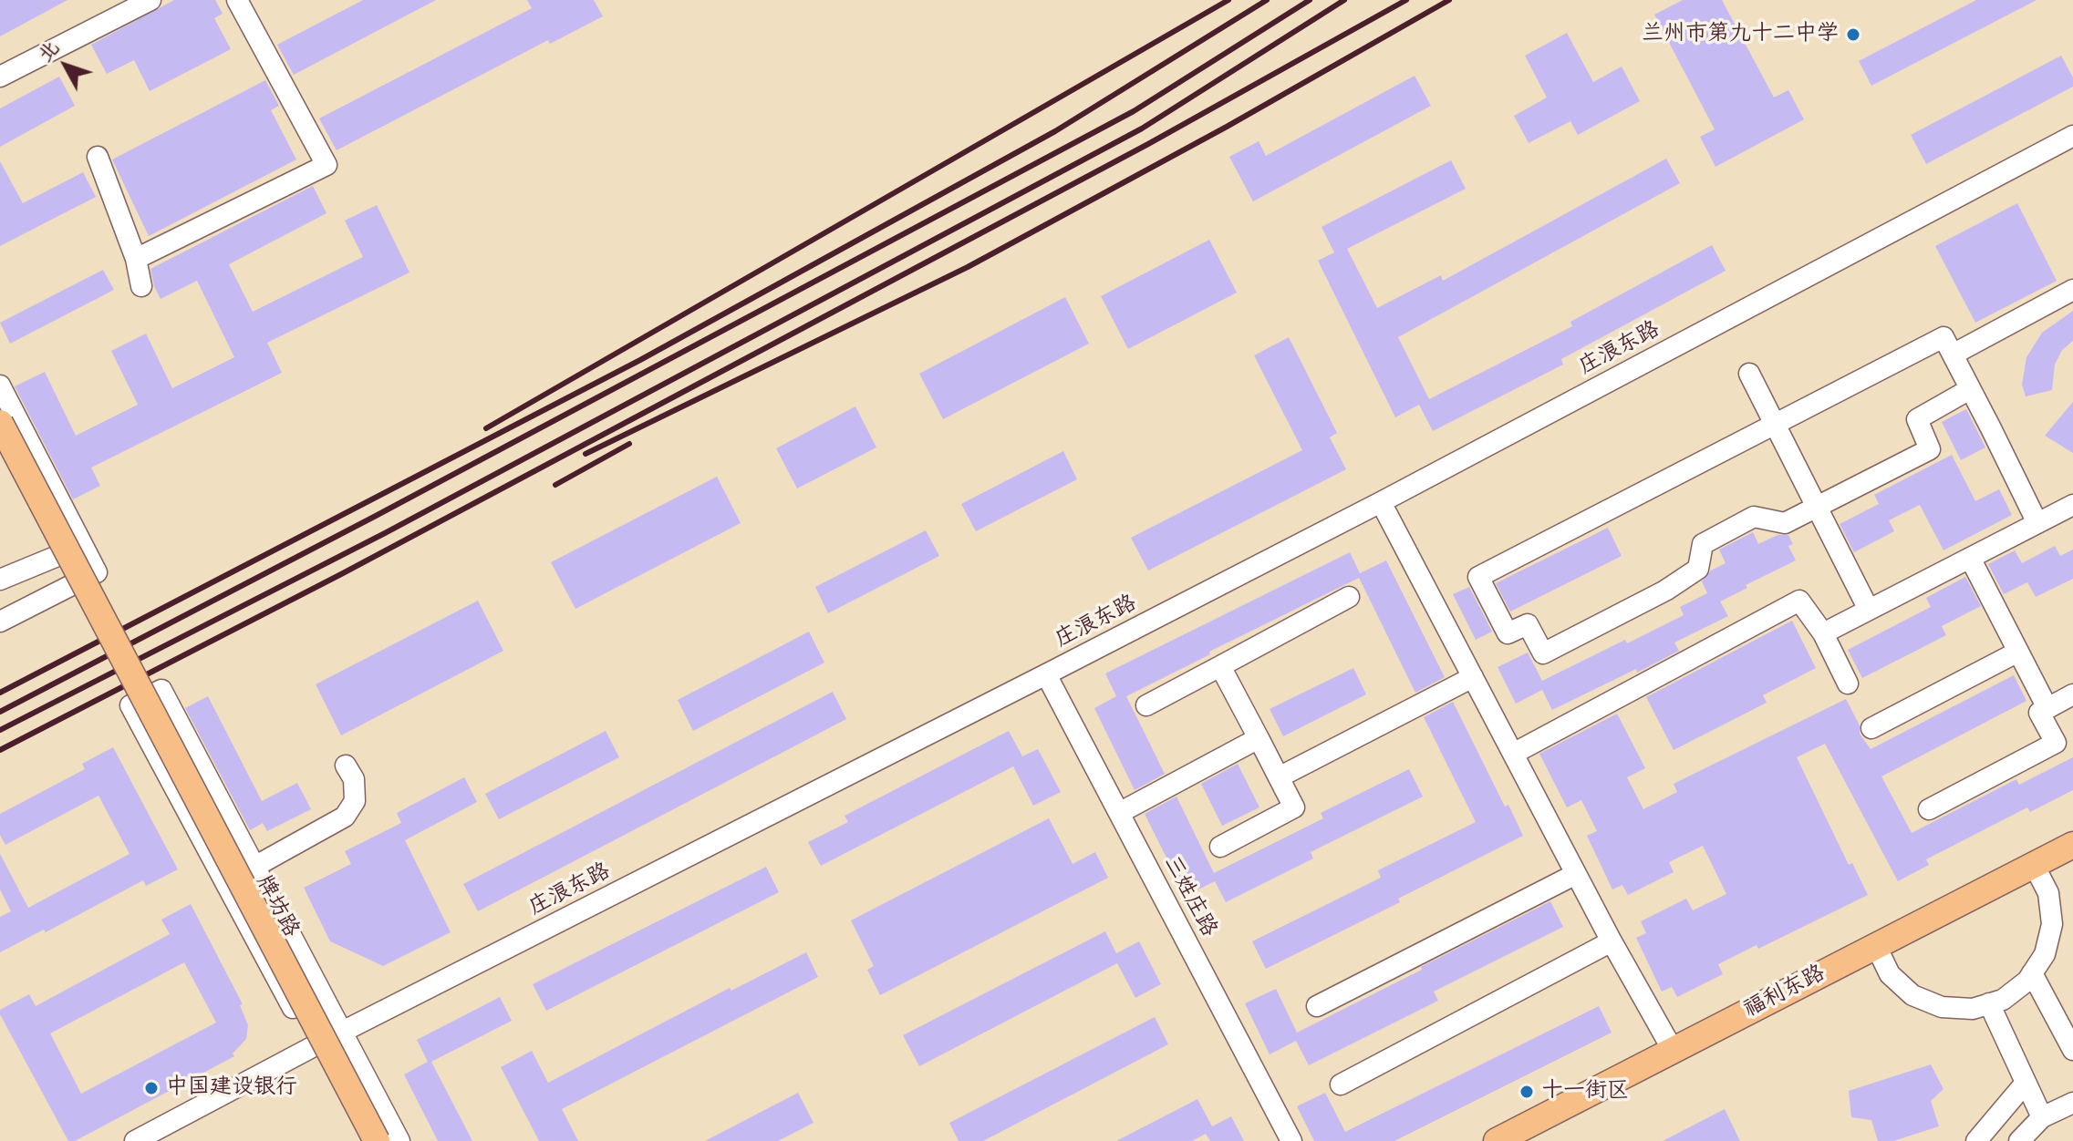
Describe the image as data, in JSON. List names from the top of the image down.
{
  "streets": {
    "main road": ["牌坊路", "福利东路"],
    "street": ["庄浪东路", "三姓庄路"]
  },
  "crossings": [
    ["庄浪东路", "三姓庄路"],
    ["庄浪东路", "牌坊路"]
  ],
  "places": ["兰州市第九十二中学", "中国建设银行", "十一街区"],
  "north": "top left"
}
